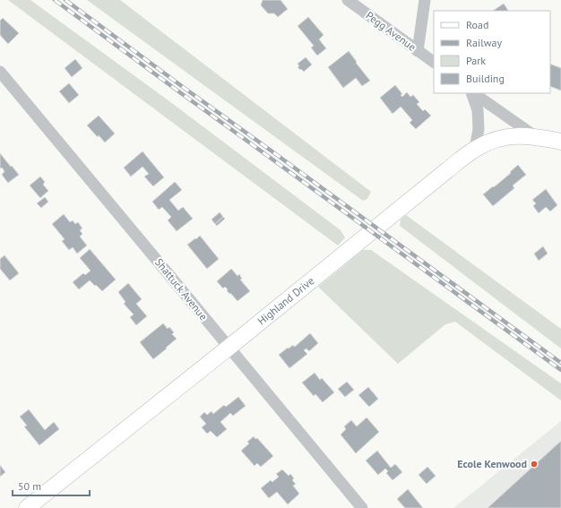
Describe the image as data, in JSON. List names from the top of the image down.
{
  "streets": {
    "street": ["Pegg Avenue", "Shattuck Avenue", "Highland Drive"]
  },
  "crossings": [
    ["Shattuck Avenue", "Highland Drive"]
  ],
  "places": ["Ecole Kenwood"],
  "legend": [
    "Road",
    "Railway",
    "Park",
    "Building"
  ],
  "scale_bar": "50 m"
}
